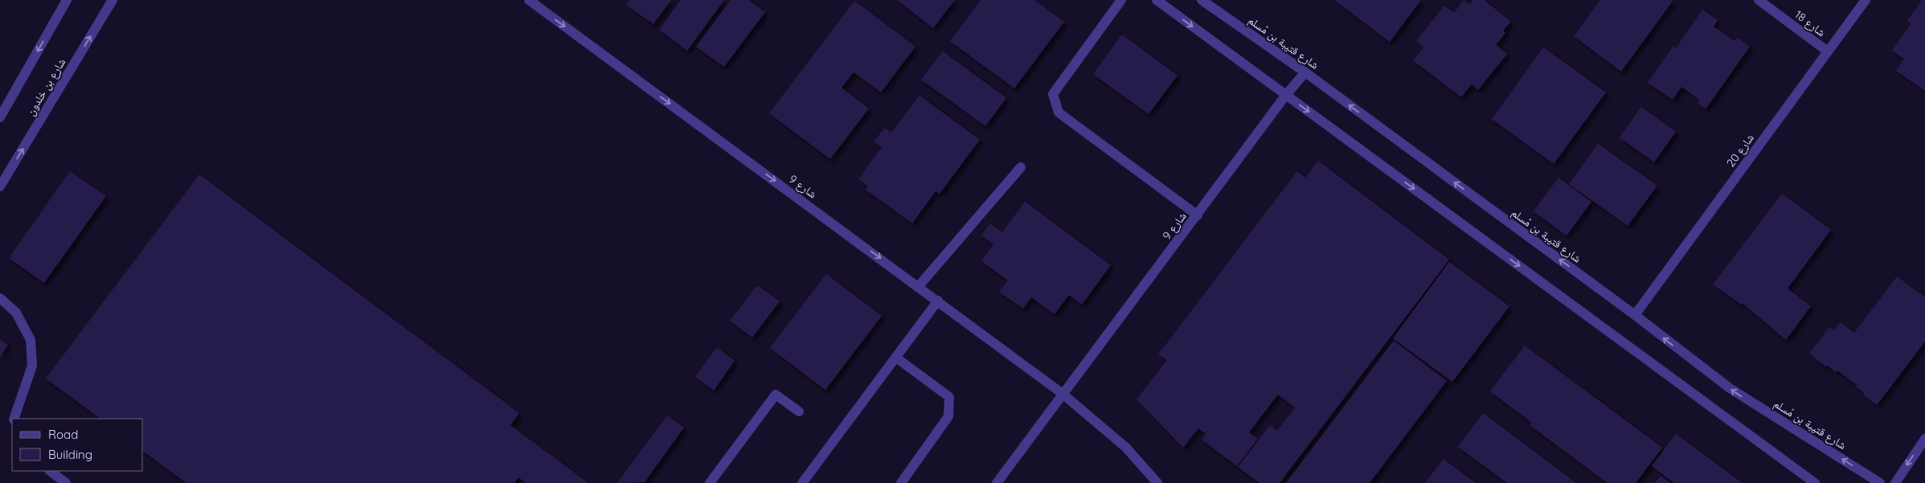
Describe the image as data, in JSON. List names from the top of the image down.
{
  "streets": {
    "street": [
      "شارع 18",
      "شارع قتيبة بن مُسلم",
      "شارع بن خلدون",
      "شارع 20",
      "شارع 9"
    ]
  },
  "crossings": [
    ["شارع 18", "شارع 20"],
    ["شارع قتيبة بن مُسلم", "شارع 20"],
    ["شارع قتيبة بن مُسلم", "شارع 9"]
  ],
  "one_way": ["شارع 9"],
  "legend": ["Road", "Building"]
}
